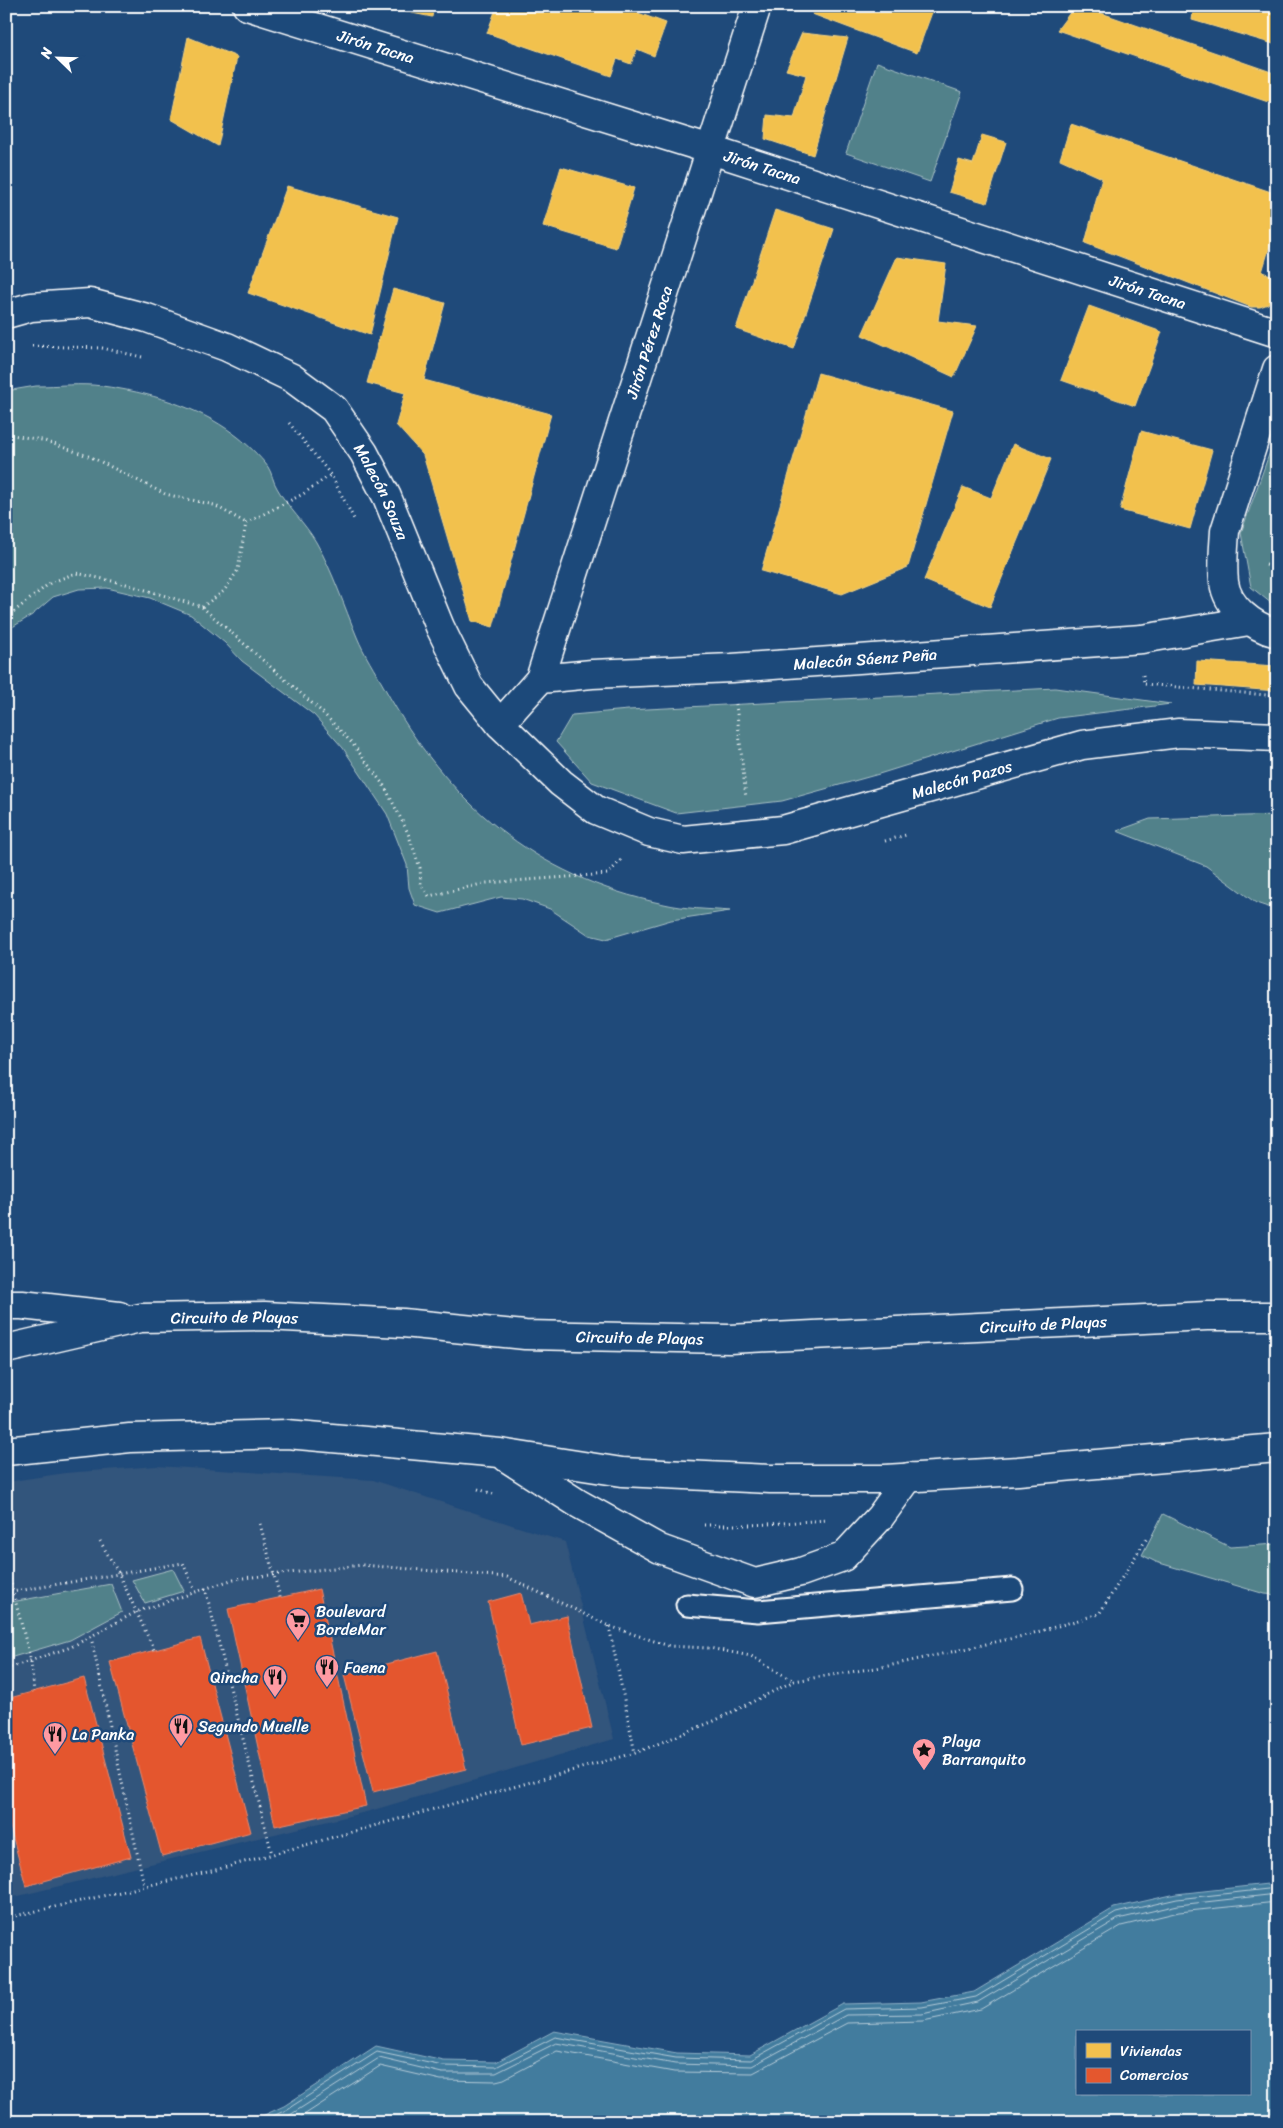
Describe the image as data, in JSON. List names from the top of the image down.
{
  "streets": {
    "main road": [
      "Jirón Tacna",
      "Jirón Pérez Roca",
      "Malecón Souza",
      "Malecón Sáenz Peña",
      "Malecón Pazos",
      "Circuito de Playas"
    ]
  },
  "crossings": [
    ["Jirón Tacna", "Jirón Pérez Roca"],
    ["Jirón Pérez Roca", "Malecón Sáenz Peña"],
    ["Malecón Souza", "Malecón Pazos"]
  ],
  "places": {
    "supermarket": ["Boulevard BordeMar"],
    "restaurant": [
      "Faena",
      "Qincha",
      "Segundo Muelle",
      "La Panka"
    ],
    "place": ["Playa Barranquito"]
  },
  "legend": ["Viviendas", "Comercios"],
  "north": "top left"
}
